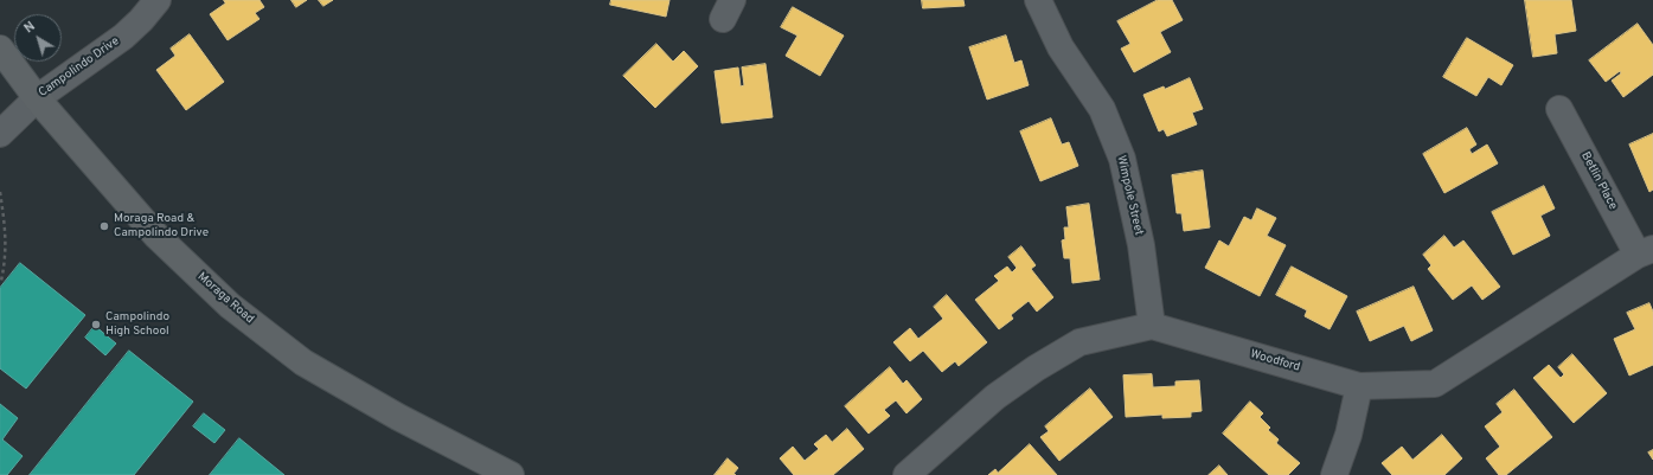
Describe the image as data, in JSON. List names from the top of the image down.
{
  "streets": {
    "main road": ["Moraga Road"],
    "street": [
      "Campolindo Drive",
      "Betlin Place",
      "Wimpole Street",
      "Woodford"
    ]
  },
  "crossings": [
    ["Campolindo Drive", "Moraga Road"],
    ["Betlin Place", "Woodford"],
    ["Wimpole Street", "Woodford"]
  ],
  "places": ["Moraga Road & Campolindo Drive", "Campolindo High School"],
  "north": "top left"
}
